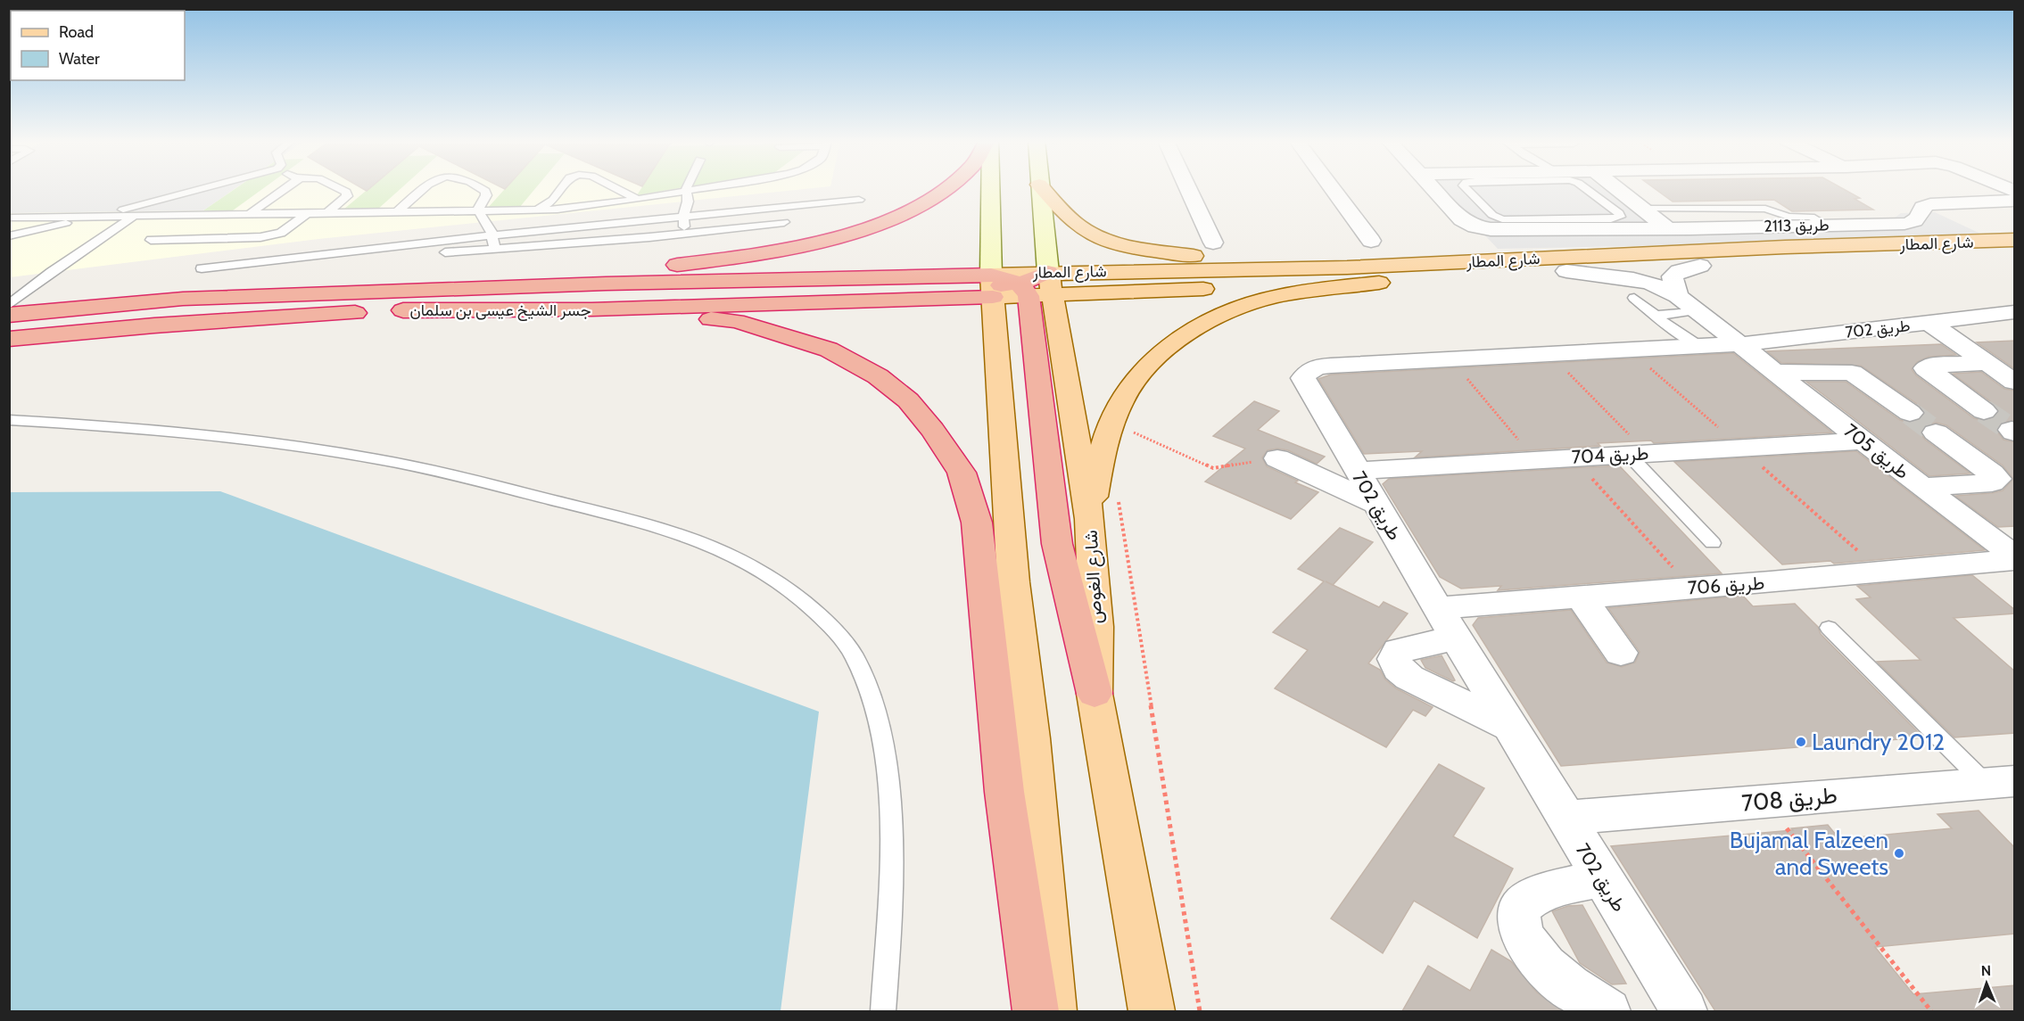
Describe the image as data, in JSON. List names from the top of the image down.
{
  "streets": {
    "highway": ["جسر الشيخ عيسى بن سلمان"],
    "main road": ["شارع المطار", "شارع الغوص"],
    "street": [
      "طريق 2113",
      "طريق 702",
      "طريق 705",
      "طريق 704",
      "طريق 706",
      "طريق 708"
    ]
  },
  "crossings": [
    ["طريق 2113", "شارع المطار"],
    ["شارع المطار", "جسر الشيخ عيسى بن سلمان"],
    ["شارع المطار", "شارع الغوص"],
    ["جسر الشيخ عيسى بن سلمان", "شارع الغوص"],
    ["طريق 702", "طريق 705"],
    ["طريق 702", "طريق 704"],
    ["طريق 702", "طريق 706"],
    ["طريق 702", "طريق 708"],
    ["طريق 705", "طريق 704"],
    ["طريق 705", "طريق 706"]
  ],
  "places": ["Laundry 2012", "Bujamal Falzeen and Sweets"],
  "legend": ["Road", "Water"],
  "north": "top"
}
